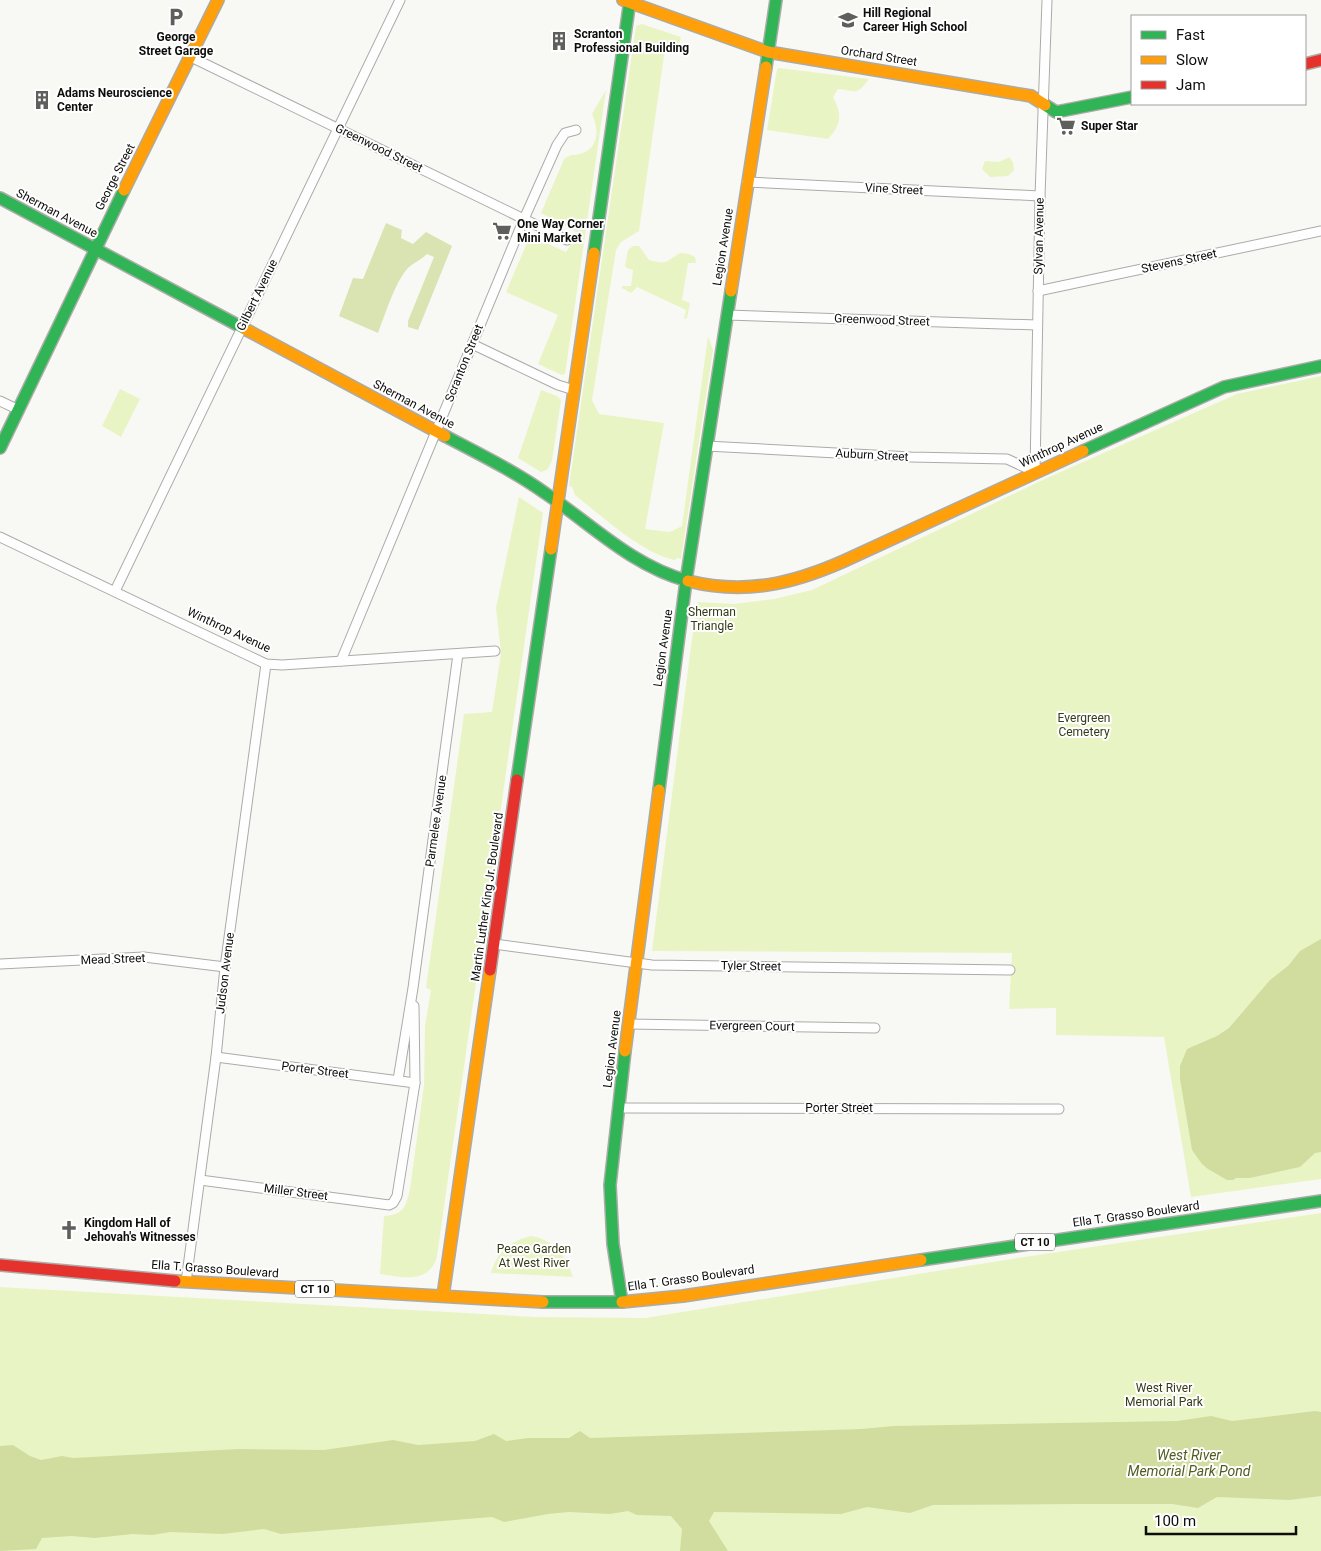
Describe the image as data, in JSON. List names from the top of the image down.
{
  "streets": {
    "main road": [
      "Orchard Street",
      "George Street",
      "Sherman Avenue",
      "Legion Avenue",
      "Winthrop Avenue",
      "Martin Luther King Jr. Boulevard",
      "Ella T. Grasso Boulevard",
      "CT 10"
    ],
    "street": [
      "Greenwood Street",
      "Vine Street",
      "Sylvan Avenue",
      "Stevens Street",
      "Gilbert Avenue",
      "Scranton Street",
      "Auburn Street",
      "Parmelee Avenue",
      "Mead Street",
      "Tyler Street",
      "Judson Avenue",
      "Evergreen Court",
      "Porter Street",
      "Miller Street"
    ]
  },
  "crossings": [
    ["Orchard Street", "Sylvan Avenue"],
    ["Orchard Street", "Legion Avenue"],
    ["Orchard Street", "Martin Luther King Jr. Boulevard"],
    ["Greenwood Street", "George Street"],
    ["Greenwood Street", "Sylvan Avenue"],
    ["Greenwood Street", "Legion Avenue"],
    ["Greenwood Street", "Gilbert Avenue"],
    ["Greenwood Street", "Scranton Street"],
    ["George Street", "Sherman Avenue"],
    ["Vine Street", "Sylvan Avenue"],
    ["Vine Street", "Legion Avenue"],
    ["Sherman Avenue", "Legion Avenue"],
    ["Sherman Avenue", "Gilbert Avenue"],
    ["Sherman Avenue", "Scranton Street"],
    ["Sherman Avenue", "Winthrop Avenue"],
    ["Sherman Avenue", "Martin Luther King Jr. Boulevard"],
    ["Sylvan Avenue", "Stevens Street"],
    ["Sylvan Avenue", "Winthrop Avenue"],
    ["Sylvan Avenue", "Auburn Street"],
    ["Legion Avenue", "Auburn Street"],
    ["Legion Avenue", "Tyler Street"],
    ["Legion Avenue", "Evergreen Court"],
    ["Legion Avenue", "Porter Street"],
    ["Legion Avenue", "Ella T. Grasso Boulevard"],
    ["Gilbert Avenue", "Winthrop Avenue"],
    ["Scranton Street", "Winthrop Avenue"],
    ["Winthrop Avenue", "Auburn Street"],
    ["Winthrop Avenue", "Parmelee Avenue"],
    ["Winthrop Avenue", "Judson Avenue"],
    ["Parmelee Avenue", "Porter Street"],
    ["Parmelee Avenue", "Miller Street"],
    ["Martin Luther King Jr. Boulevard", "Tyler Street"],
    ["Martin Luther King Jr. Boulevard", "Ella T. Grasso Boulevard"],
    ["Mead Street", "Judson Avenue"],
    ["Judson Avenue", "Porter Street"],
    ["Judson Avenue", "Miller Street"],
    ["Judson Avenue", "Ella T. Grasso Boulevard"]
  ],
  "water": ["West River Memorial Park Pond"],
  "parks": [
    "Sherman Triangle",
    "Evergreen Cemetery",
    "Peace Garden At West River",
    "West River Memorial Park"
  ],
  "places": {
    "parking": ["George Street Garage"],
    "school or university": ["Hill Regional Career High School"],
    "building": ["Scranton Professional Building", "Adams Neuroscience Center"],
    "supermarket": ["Super Star", "One Way Corner Mini Market"],
    "church": ["Kingdom Hall of Jehovah's Witnesses"]
  },
  "legend": ["Fast", "Slow", "Jam"],
  "scale_bar": "100 m"
}
